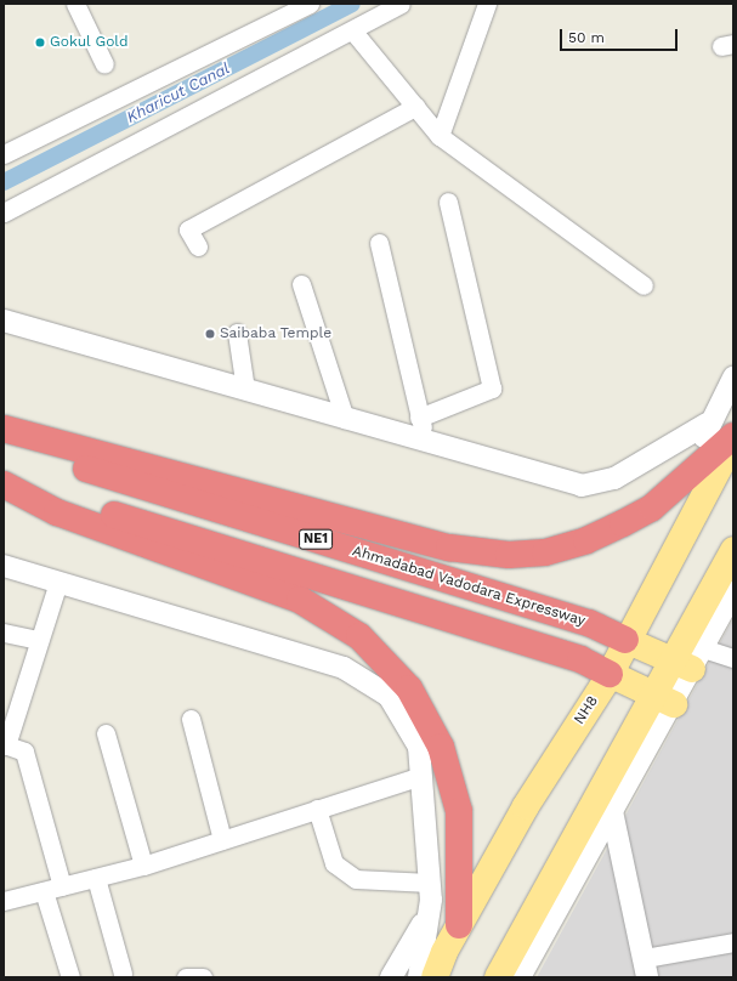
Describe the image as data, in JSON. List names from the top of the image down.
{
  "streets": {
    "highway": ["NE1", "Ahmadabad Vadodara Expressway"],
    "main road": ["NH8"]
  },
  "crossings": [
    ["NE1", "NH8"],
    ["Ahmadabad Vadodara Expressway", "NH8"]
  ],
  "water": ["Kharicut Canal"],
  "places": ["Gokul Gold", "Saibaba Temple"],
  "scale_bar": "50 m"
}
